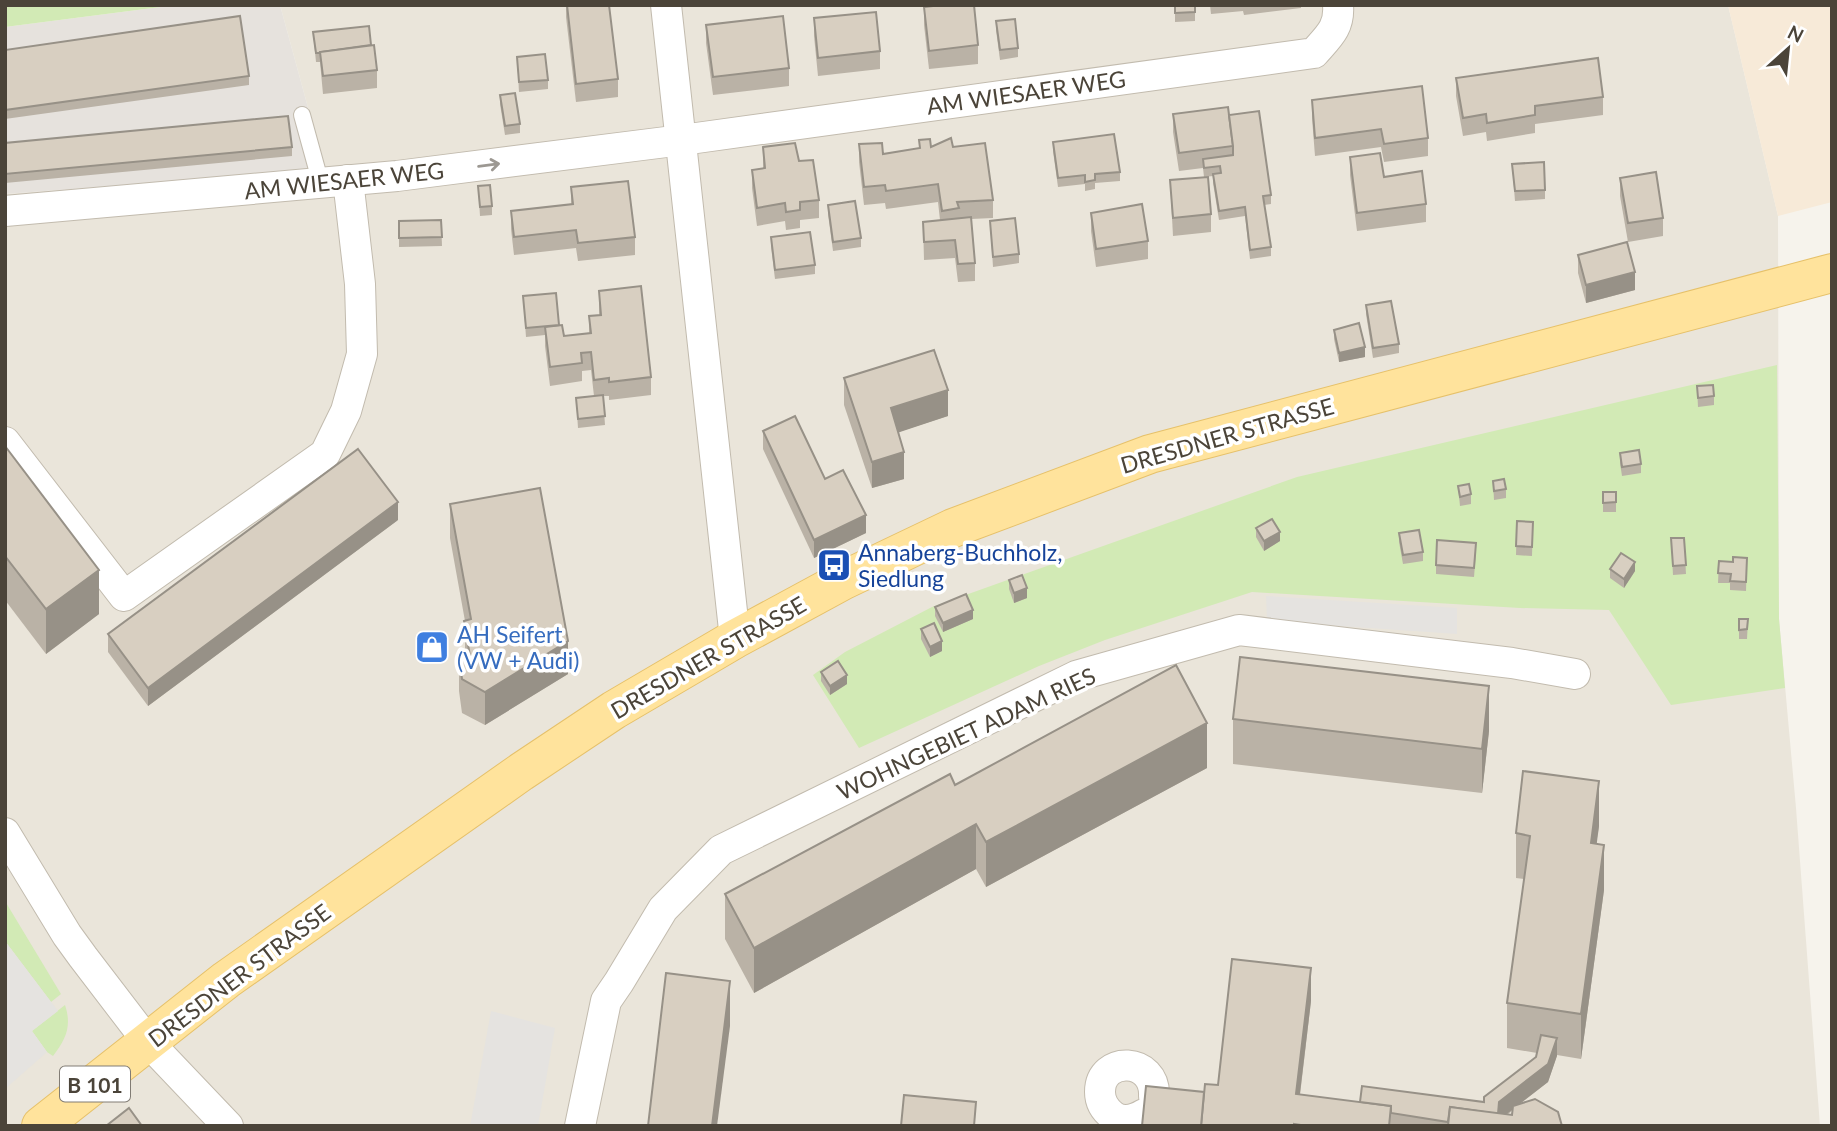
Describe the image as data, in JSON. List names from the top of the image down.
{
  "streets": {
    "main road": ["DRESDNER STRASSE", "B 101"],
    "street": ["AM WIESAER WEG", "WOHNGEBIET ADAM RIES"]
  },
  "places": {
    "bus stop": ["Annaberg-Buchholz, Siedlung"],
    "shop": ["AH Seifert (VW + Audi)"]
  },
  "north": "top right"
}
